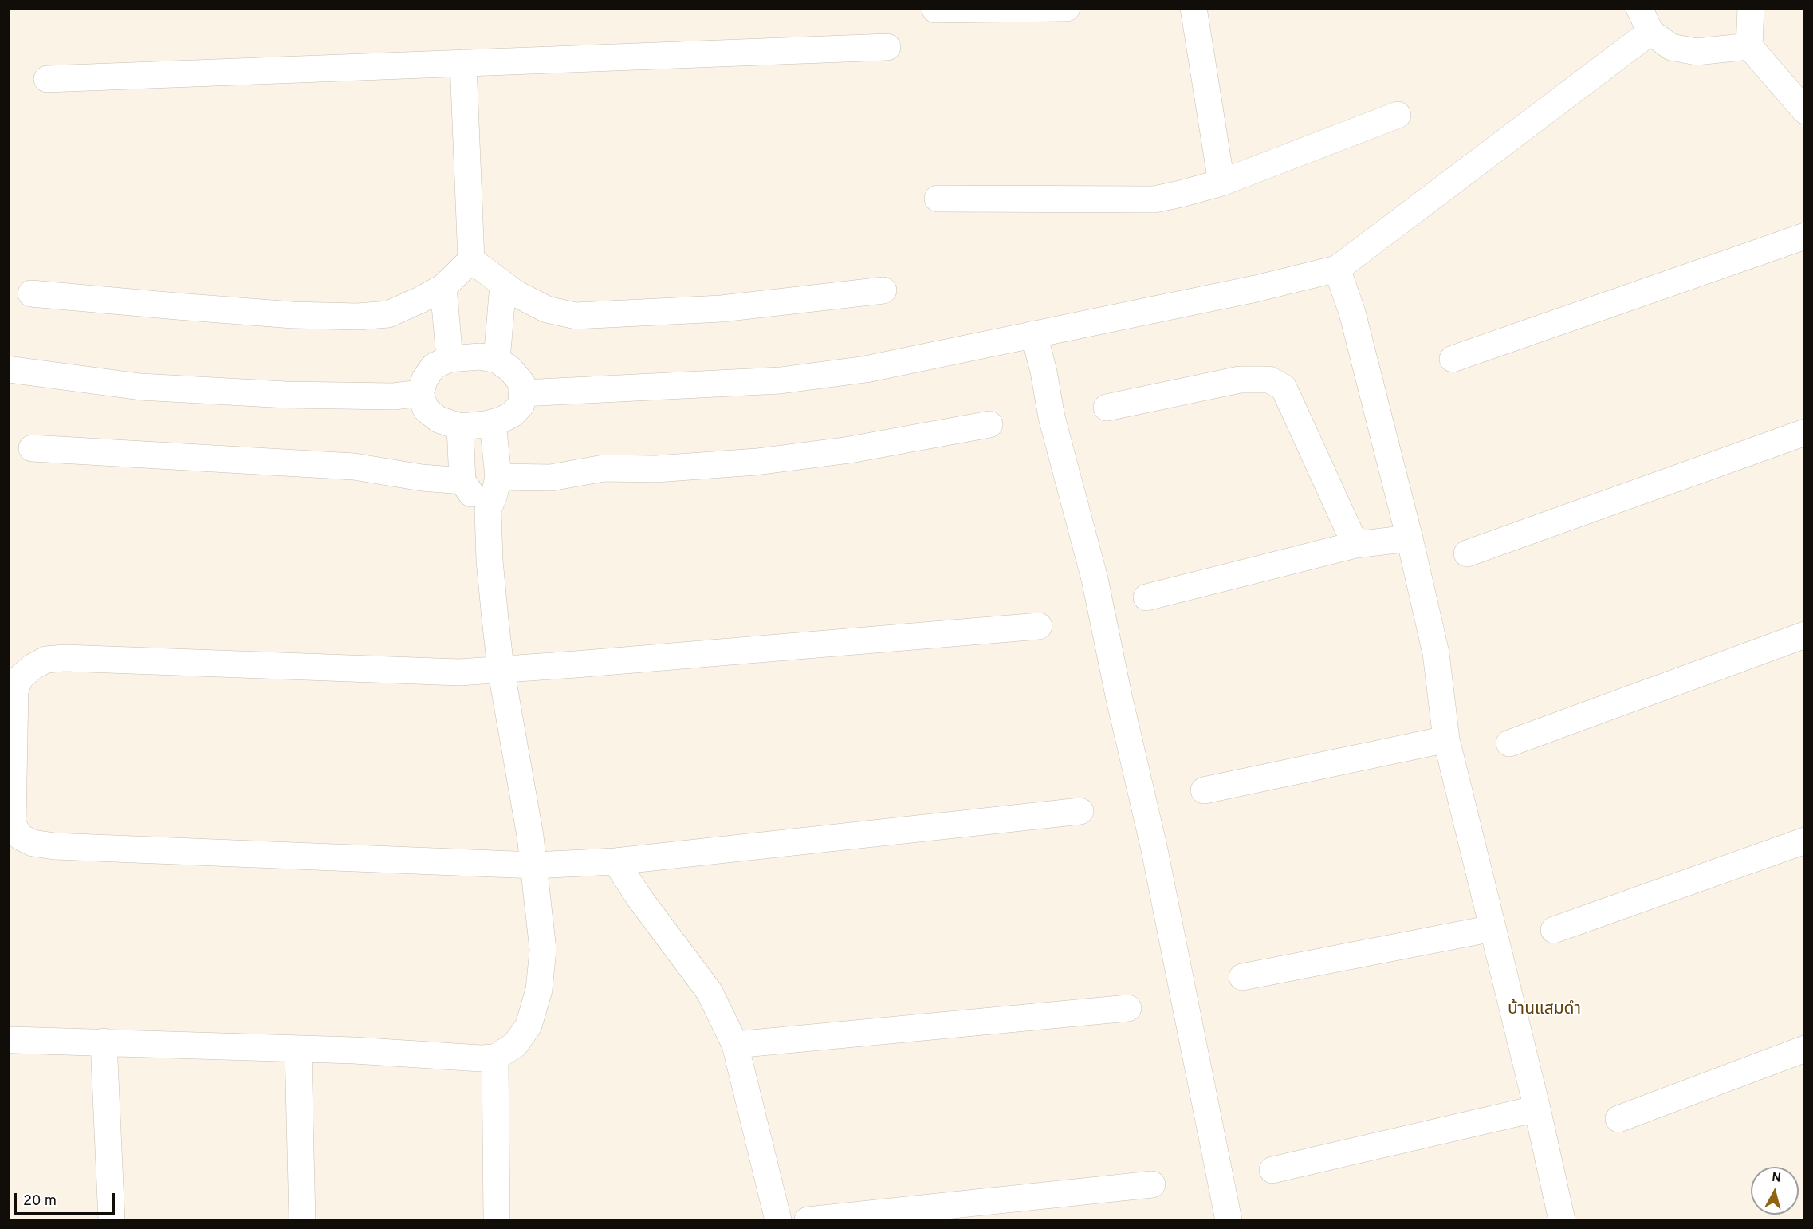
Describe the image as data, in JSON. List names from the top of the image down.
{
  "districts": ["บ้านแสมดำ"],
  "scale_bar": "20 m",
  "north": "top"
}
